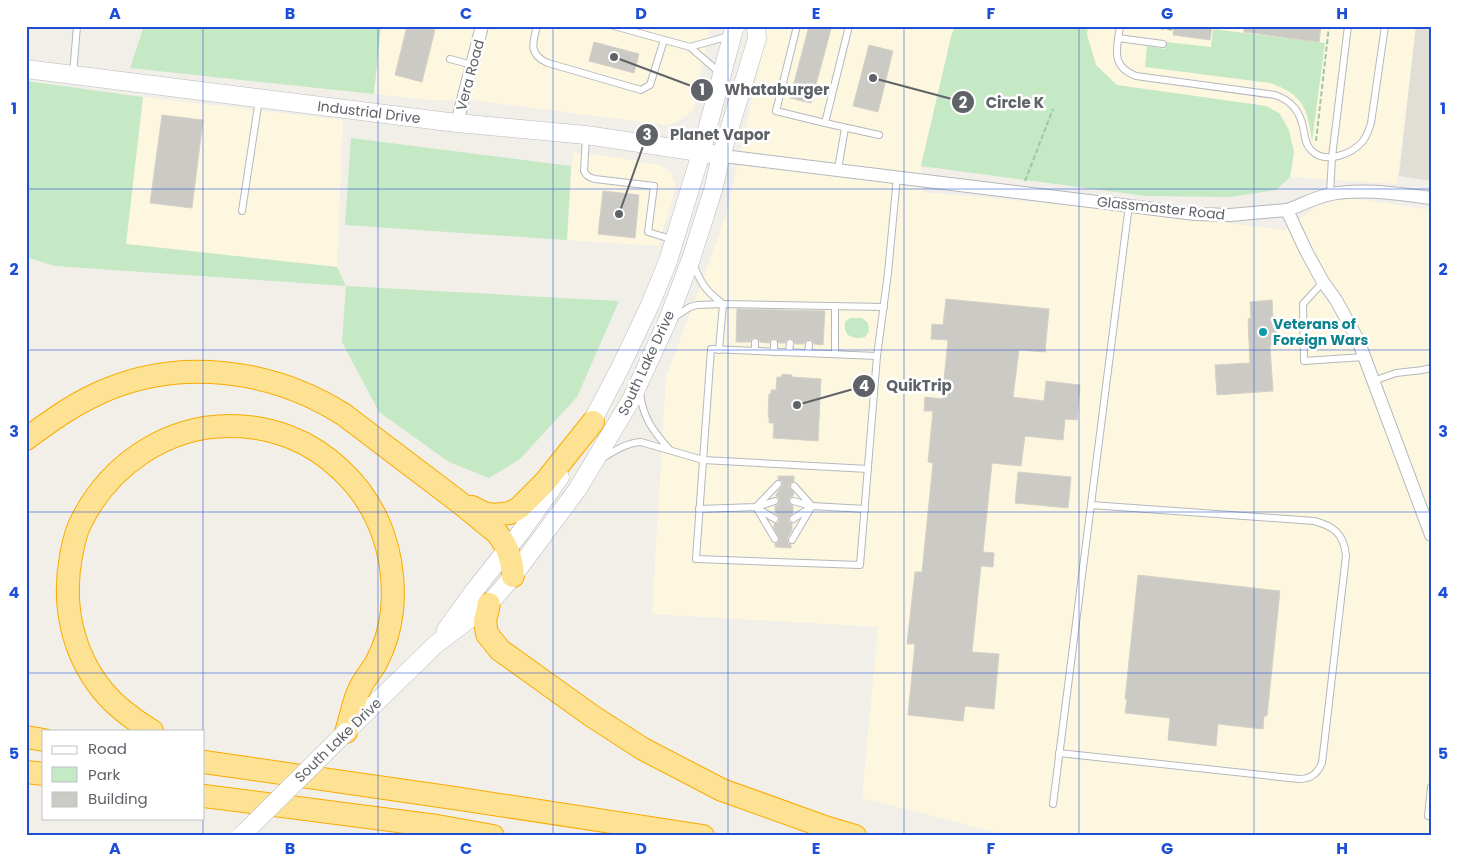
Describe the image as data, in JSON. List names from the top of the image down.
{
  "streets": {
    "main road": ["Industrial Drive", "South Lake Drive"],
    "street": ["Vera Road", "Glassmaster Road"]
  },
  "crossings": [
    ["Vera Road", "Industrial Drive"],
    ["Industrial Drive", "Glassmaster Road"],
    ["Industrial Drive", "South Lake Drive"],
    ["Glassmaster Road", "South Lake Drive"]
  ],
  "places": [
    "Whataburger",
    "Circle K",
    "Planet Vapor",
    "Veterans of Foreign Wars",
    "QuikTrip"
  ],
  "legend": ["Road", "Park", "Building"],
  "grid": {
    "columns": [
      "A",
      "B",
      "C",
      "D",
      "E",
      "F",
      "G",
      "H"
    ],
    "rows": [
      "1",
      "2",
      "3",
      "4",
      "5"
    ]
  }
}
